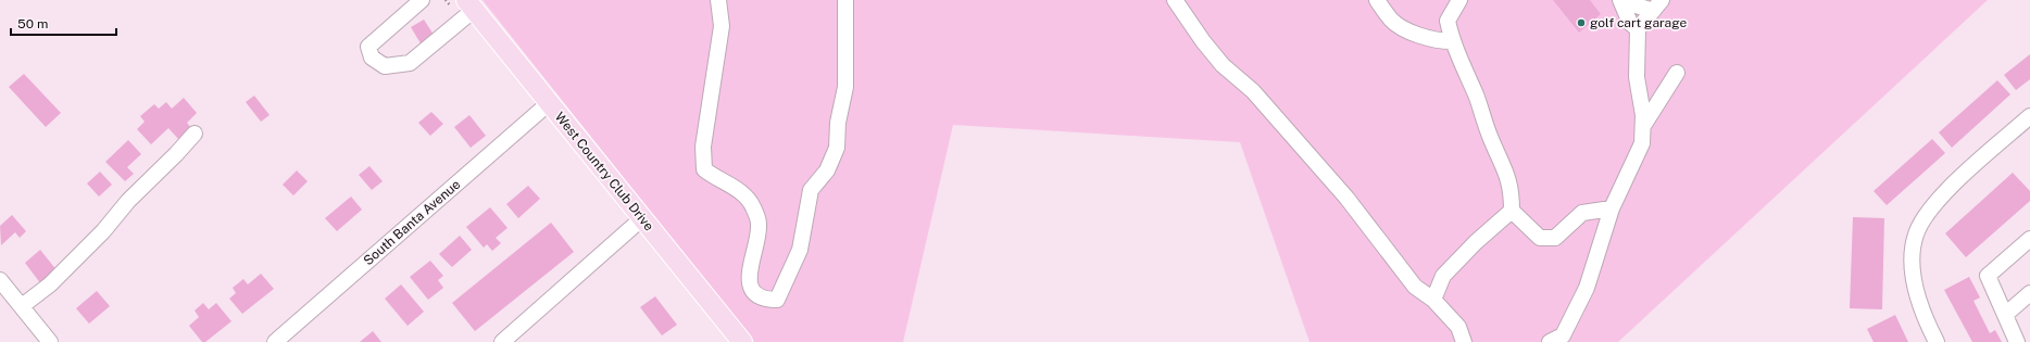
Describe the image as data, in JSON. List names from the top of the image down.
{
  "streets": {
    "main road": ["West Country Club Drive"],
    "street": ["South Banta Avenue"]
  },
  "crossings": [
    ["West Country Club Drive", "South Banta Avenue"]
  ],
  "places": ["golf cart garage"],
  "scale_bar": "50 m"
}
